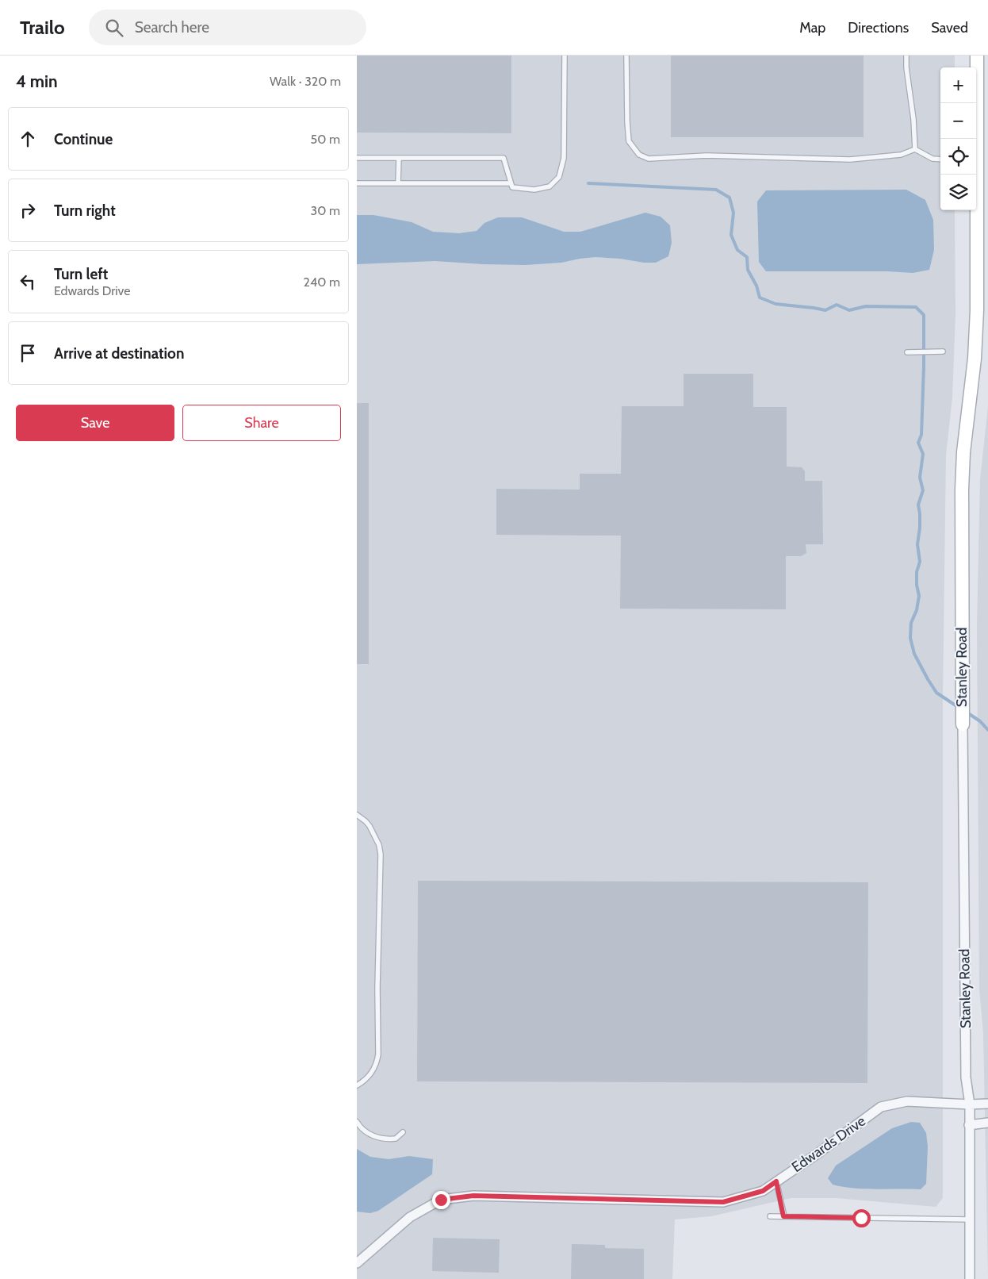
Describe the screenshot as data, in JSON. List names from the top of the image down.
{
  "streets": {
    "street": ["Stanley Road", "Edwards Drive"]
  },
  "crossings": [
    ["Stanley Road", "Edwards Drive"]
  ],
  "page": {
    "header": "Trailo",
    "search": "Search here",
    "nav": ["Map", "Directions", "Saved"],
    "heading": ["4 min", "Walk · 320 m"],
    "map_buttons": ["+", "−"],
    "list": [
      ["Continue", "50 m"],
      ["Turn right", "30 m"],
      ["Turn left", "Edwards Drive", "240 m"],
      "Arrive at destination"
    ],
    "buttons": ["Save", "Share"]
  }
}
